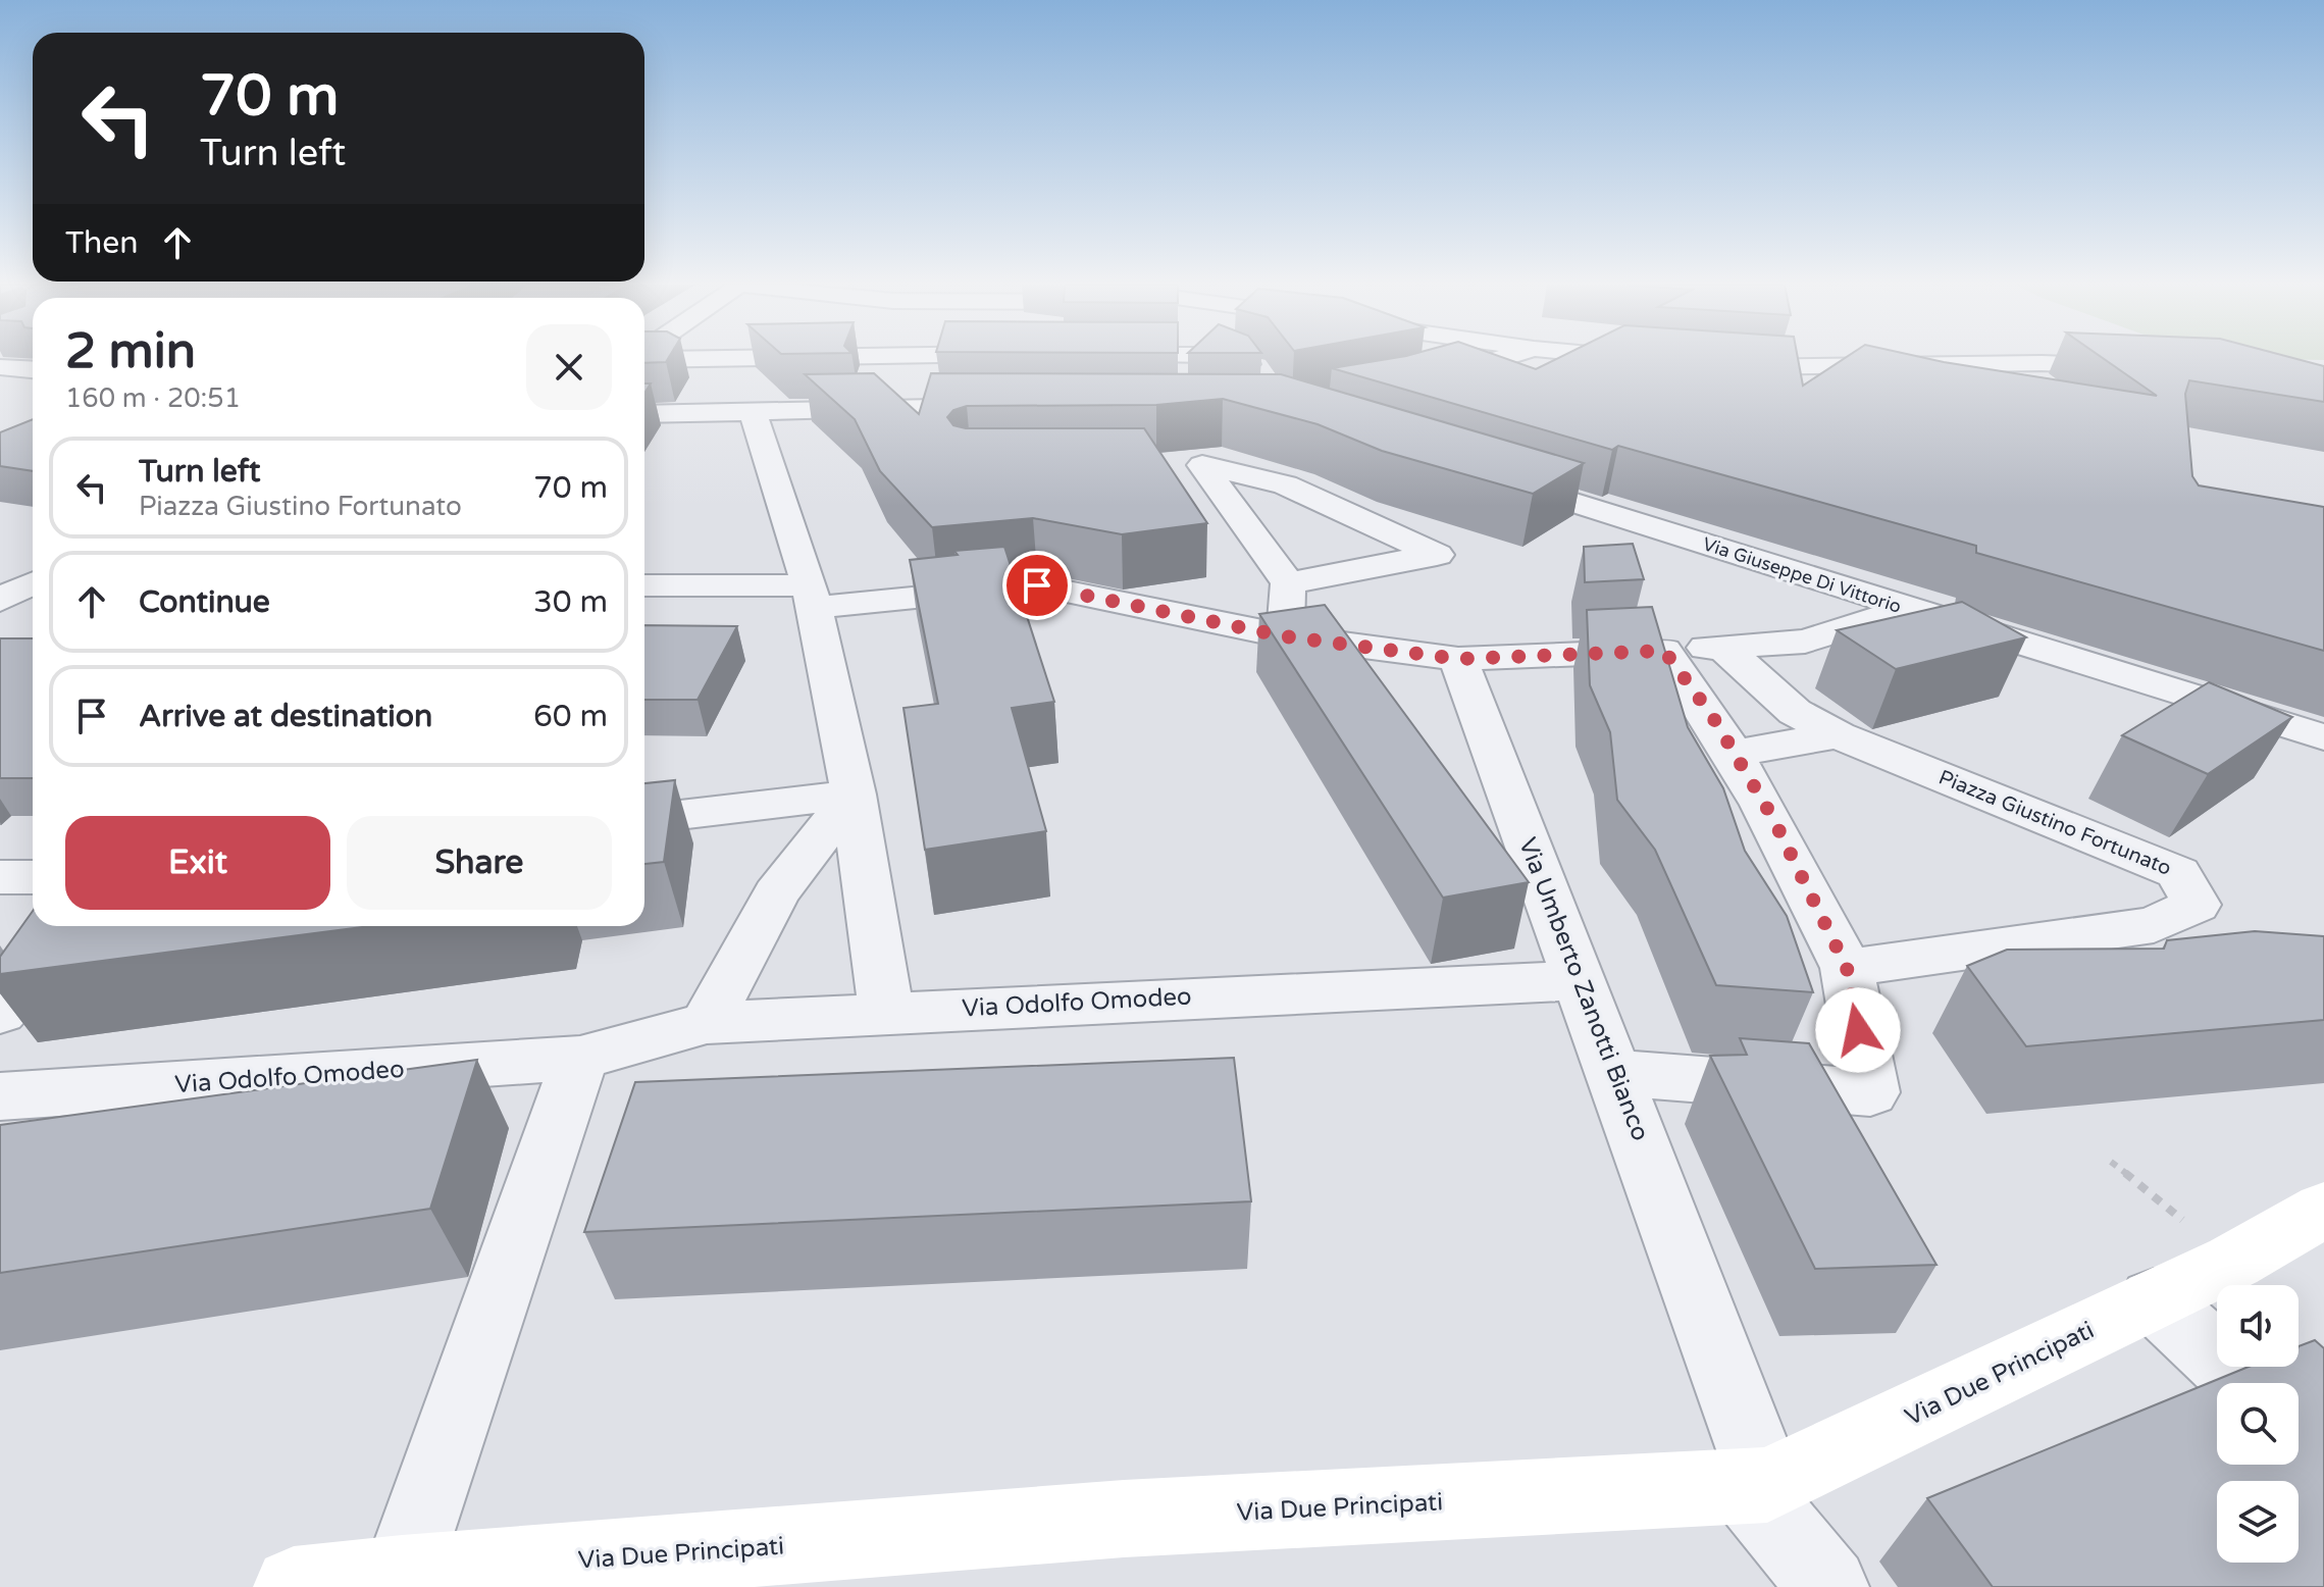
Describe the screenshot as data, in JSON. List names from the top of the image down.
{
  "streets": {
    "street": [
      "Via Giuseppe Di Vittorio",
      "Piazza Giustino Fortunato",
      "Via Umberto Zanotti Bianco",
      "Via Odolfo Omodeo",
      "Via Due Principati"
    ]
  },
  "crossings": [
    ["Via Umberto Zanotti Bianco", "Via Odolfo Omodeo"],
    ["Via Umberto Zanotti Bianco", "Via Due Principati"]
  ],
  "page": {
    "turn": ["70 m", "Turn left"],
    "then": "Then",
    "heading": ["2 min", "160 m · 20:51"],
    "list": [
      {
        "name": "Turn left",
        "note": "Piazza Giustino Fortunato",
        "value": "70 m"
      },
      {
        "name": "Continue",
        "value": "30 m"
      },
      {
        "name": "Arrive at destination",
        "value": "60 m"
      }
    ],
    "buttons": ["Exit", "Share"]
  }
}
